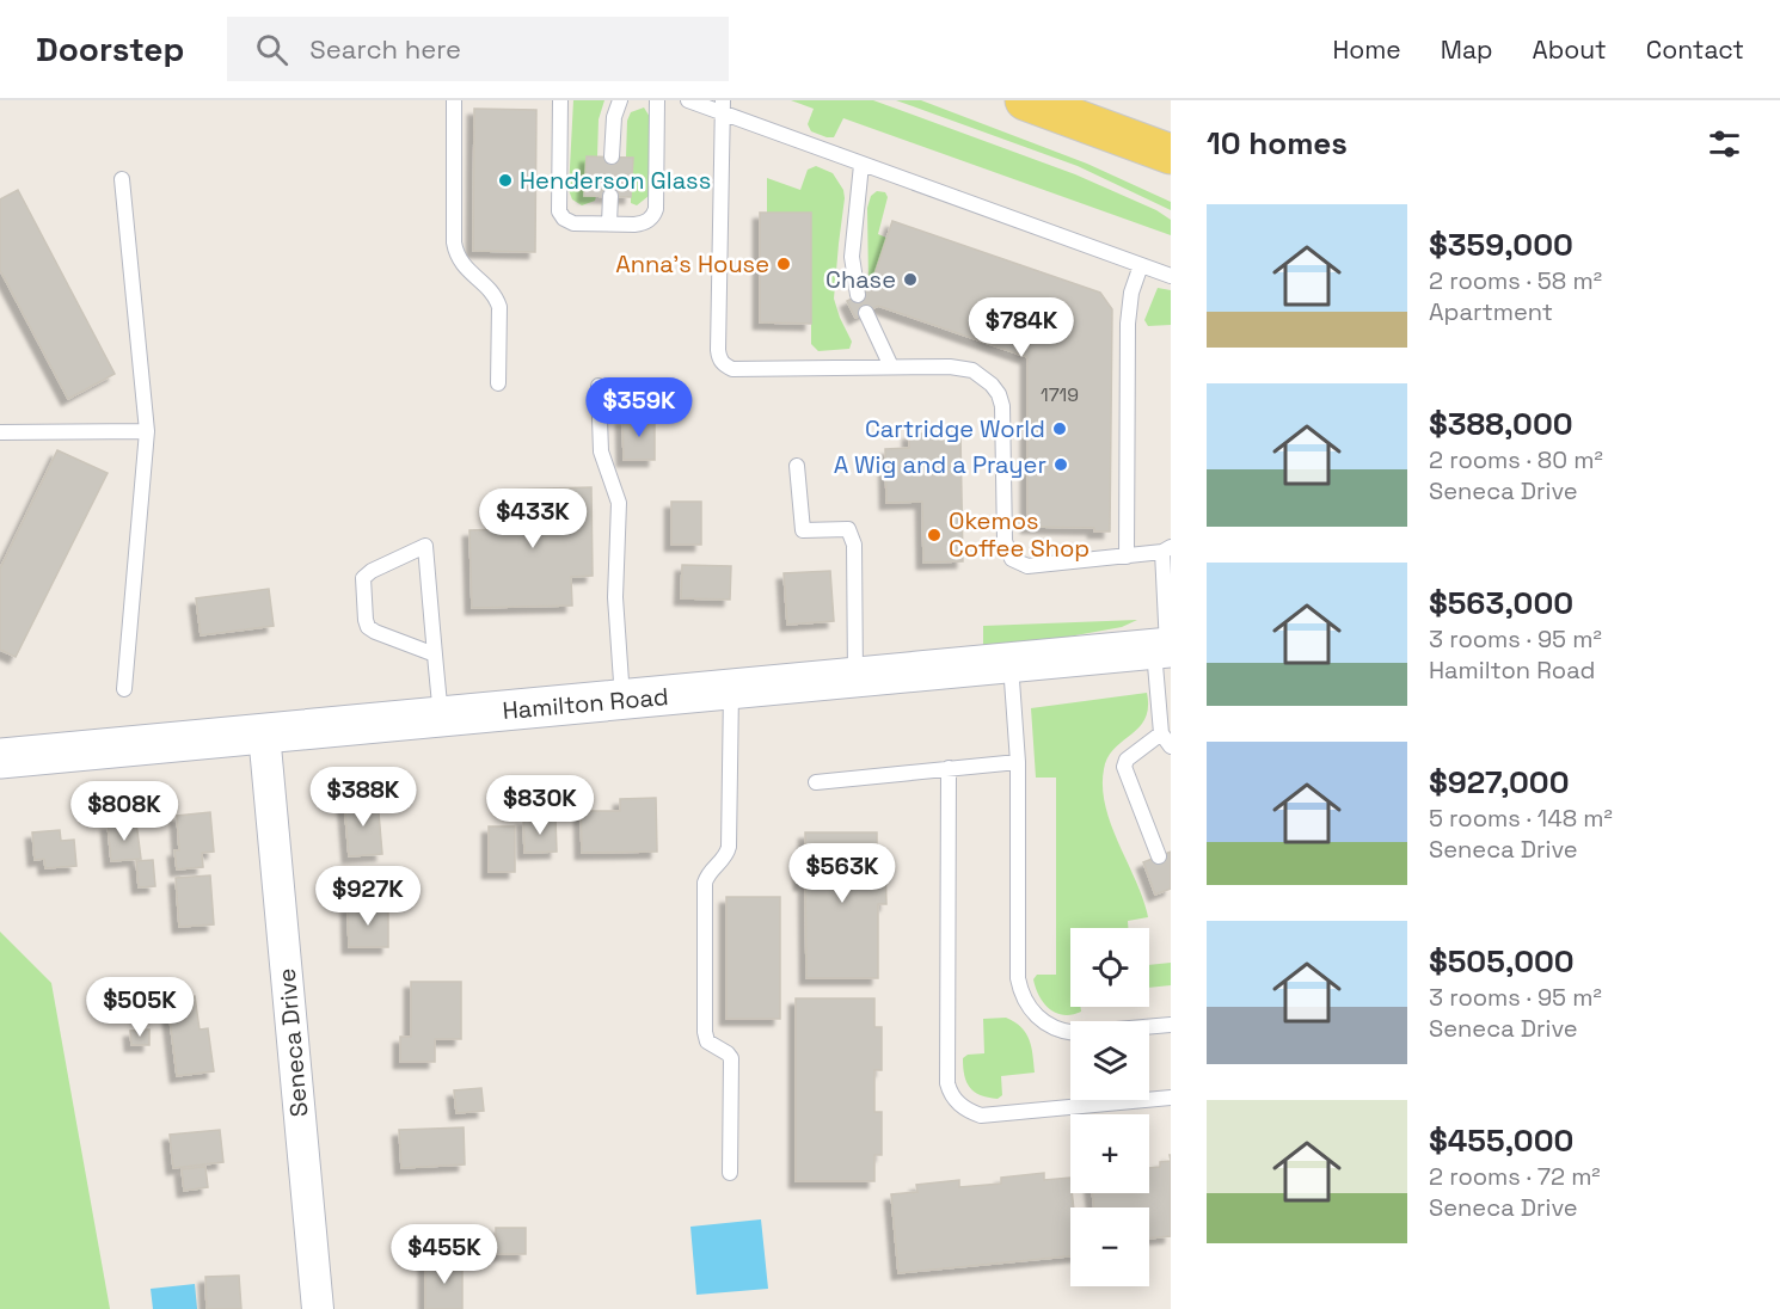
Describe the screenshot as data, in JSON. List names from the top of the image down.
{
  "streets": {
    "street": ["Hamilton Road", "Seneca Drive"]
  },
  "crossings": [
    ["Hamilton Road", "Seneca Drive"]
  ],
  "places": [
    "Henderson Glass",
    "Anna's House",
    "Chase",
    "Cartridge World",
    "A Wig and a Prayer",
    "Okemos Coffee Shop"
  ],
  "house_numbers": ["1719"],
  "page": {
    "header": "Doorstep",
    "search": "Search here",
    "nav": [
      "Home",
      "Map",
      "About",
      "Contact"
    ],
    "heading": "10 homes",
    "list": [
      {
        "name": "$359,000",
        "note": "2 rooms · 58 m² · Apartment"
      },
      {
        "name": "$388,000",
        "note": "2 rooms · 80 m² · Seneca Drive"
      },
      {
        "name": "$563,000",
        "note": "3 rooms · 95 m² · Hamilton Road"
      },
      {
        "name": "$927,000",
        "note": "5 rooms · 148 m² · Seneca Drive"
      },
      {
        "name": "$505,000",
        "note": "3 rooms · 95 m² · Seneca Drive"
      },
      {
        "name": "$455,000",
        "note": "2 rooms · 72 m² · Seneca Drive"
      }
    ],
    "price": [
      "$784K",
      "$359K",
      "$433K",
      "$388K",
      "$830K",
      "$808K",
      "$563K",
      "$927K",
      "$505K",
      "$455K"
    ],
    "map_buttons": ["+", "−"]
  }
}
